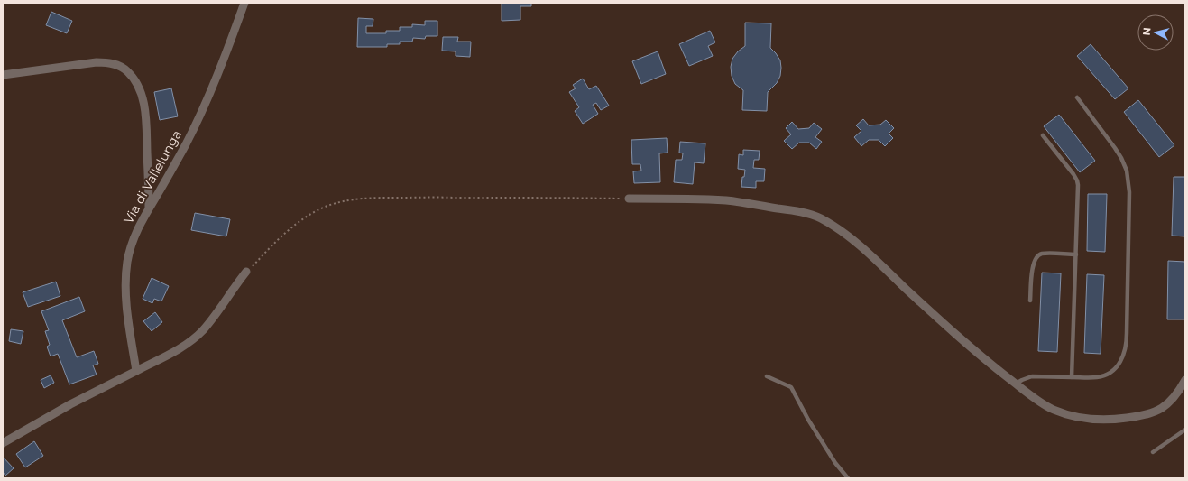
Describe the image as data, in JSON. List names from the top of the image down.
{
  "streets": {
    "street": ["Via di Vallelunga"]
  },
  "north": "left"
}
